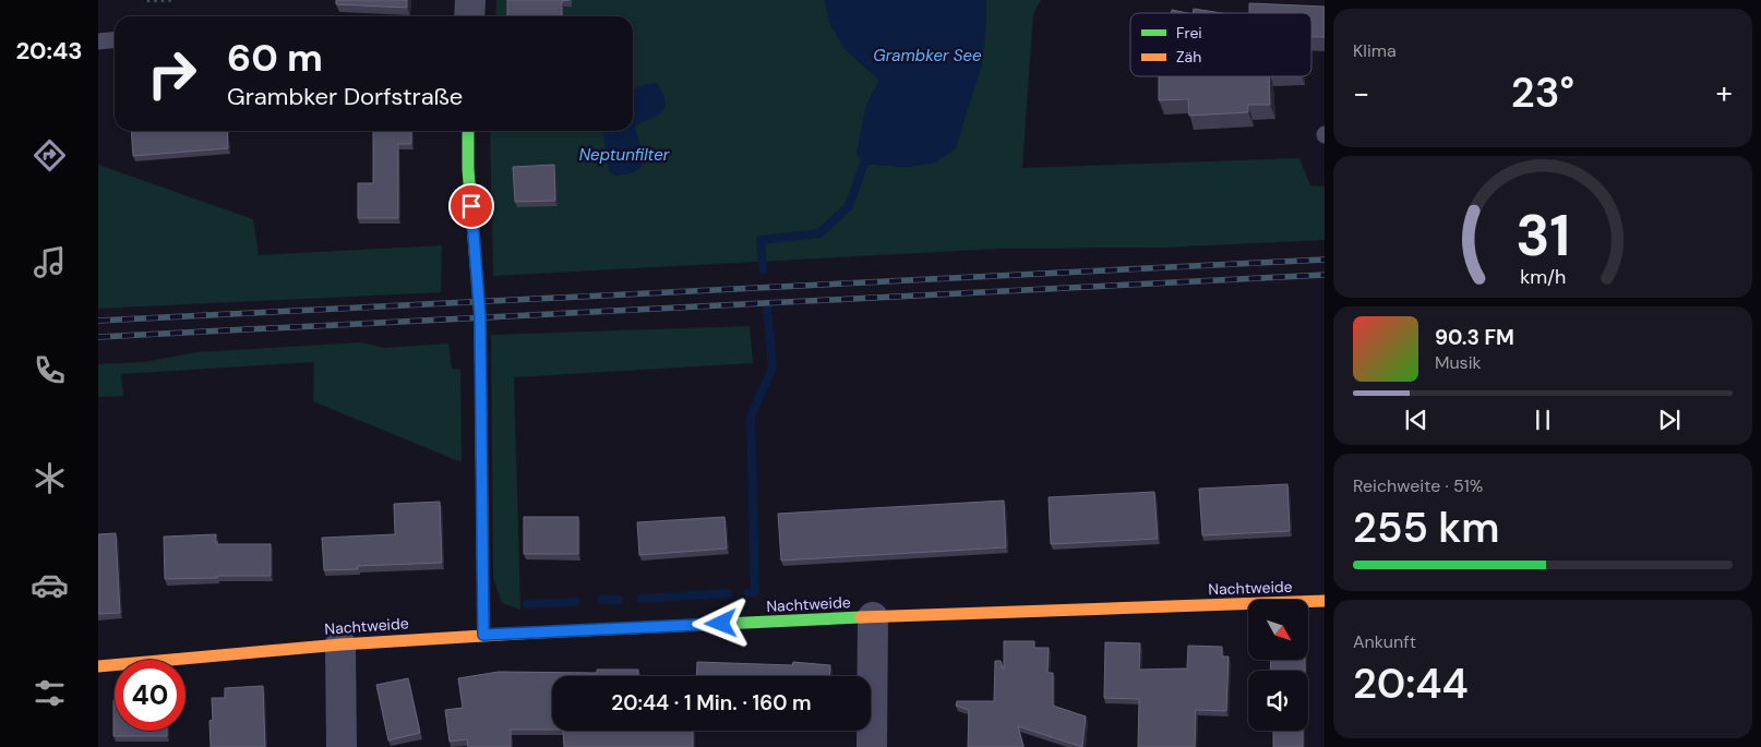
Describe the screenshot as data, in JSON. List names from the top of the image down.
{
  "streets": {
    "street": ["Nachtweide"]
  },
  "water": ["Grambker See", "Neptunfilter"],
  "legend": ["Frei", "Zäh"],
  "north": "bottom right",
  "page": {
    "tabs": "20:43",
    "tile": [
      "Klima",
      ["Reichweite · 51%", "255 km"],
      ["Ankunft", "20:44"]
    ],
    "turn": ["60 m", "Grambker Dorfstraße"],
    "heat": ["−", "23°", "+"],
    "song": ["90.3 FM", "Musik"],
    "limit": "40",
    "trip": "20:44 · 1 Min. · 160 m",
    "gauge": ["31", "km/h"]
  }
}
